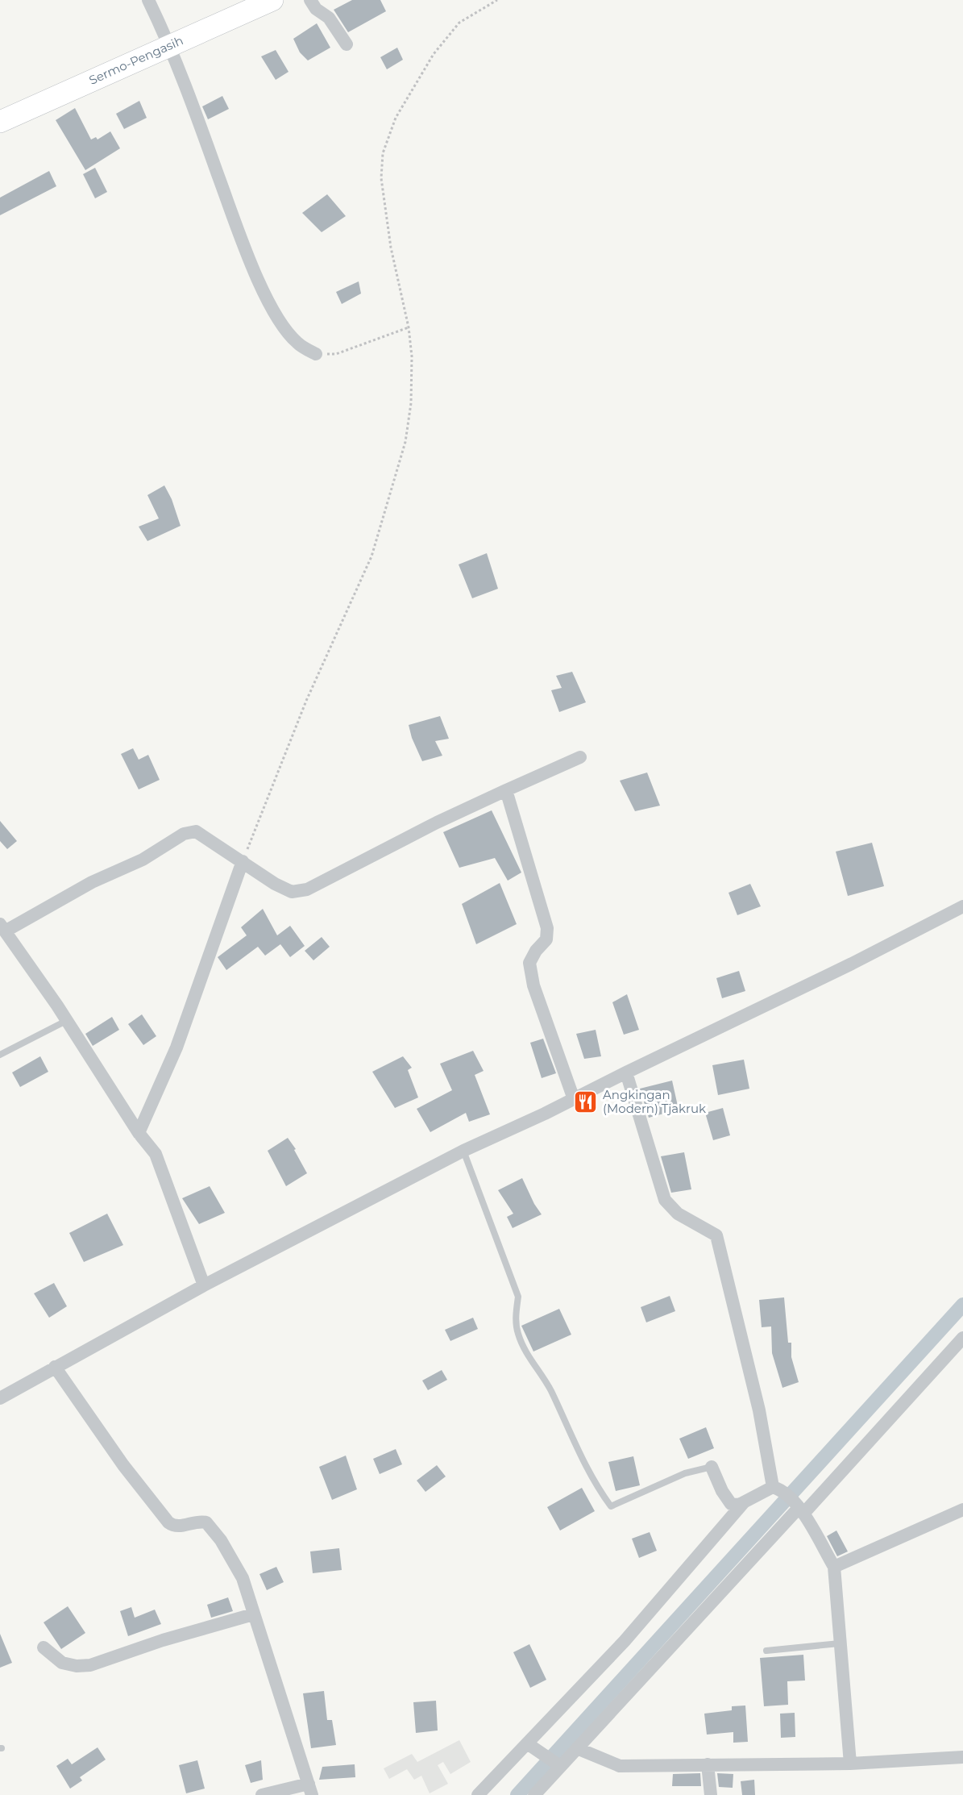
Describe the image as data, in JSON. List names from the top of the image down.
{
  "streets": {
    "main road": ["Sermo-Pengasih"]
  },
  "places": {
    "restaurant": ["Angkingan (Modern) Tjakruk"]
  }
}
